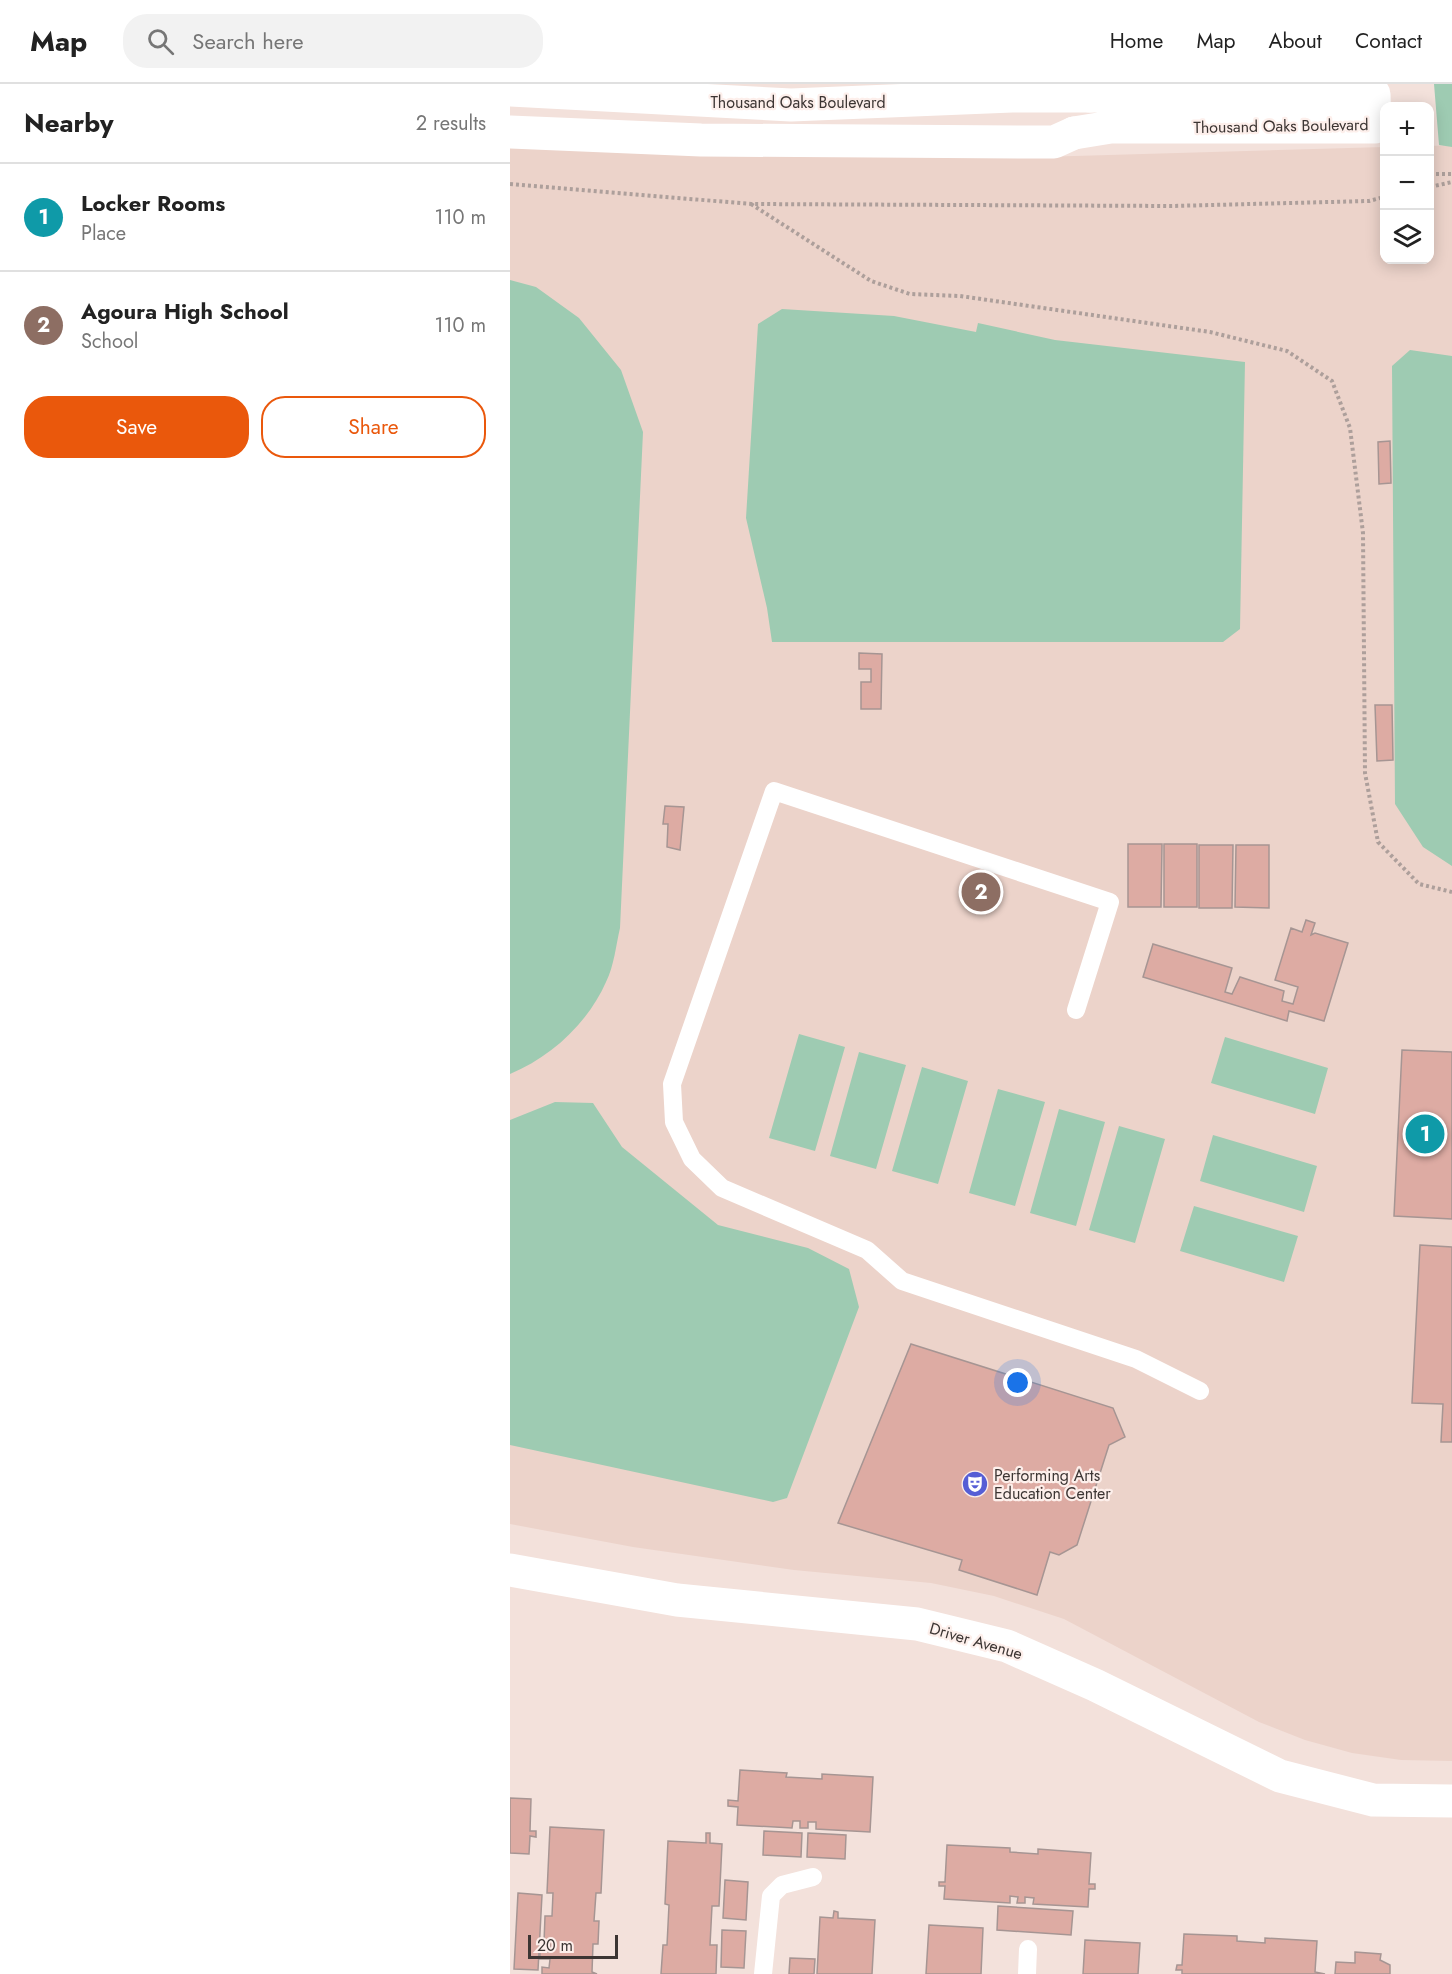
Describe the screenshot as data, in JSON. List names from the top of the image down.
{
  "streets": {
    "street": ["Thousand Oaks Boulevard", "Driver Avenue"]
  },
  "places": {
    "theatre": ["Performing Arts Education Center"]
  },
  "scale_bar": "20 m",
  "page": {
    "header": "Map",
    "search": "Search here",
    "nav": [
      "Home",
      "Map",
      "About",
      "Contact"
    ],
    "heading": ["Nearby", "2 results"],
    "map_buttons": ["+", "−"],
    "list": [
      {
        "mark": "1",
        "name": "Locker Rooms",
        "note": "Place",
        "value": "110 m"
      },
      {
        "mark": "2",
        "name": "Agoura High School",
        "note": "School",
        "value": "110 m"
      }
    ],
    "buttons": ["Save", "Share"],
    "pins": ["2", "1"],
    "scale": "20 m"
  }
}
